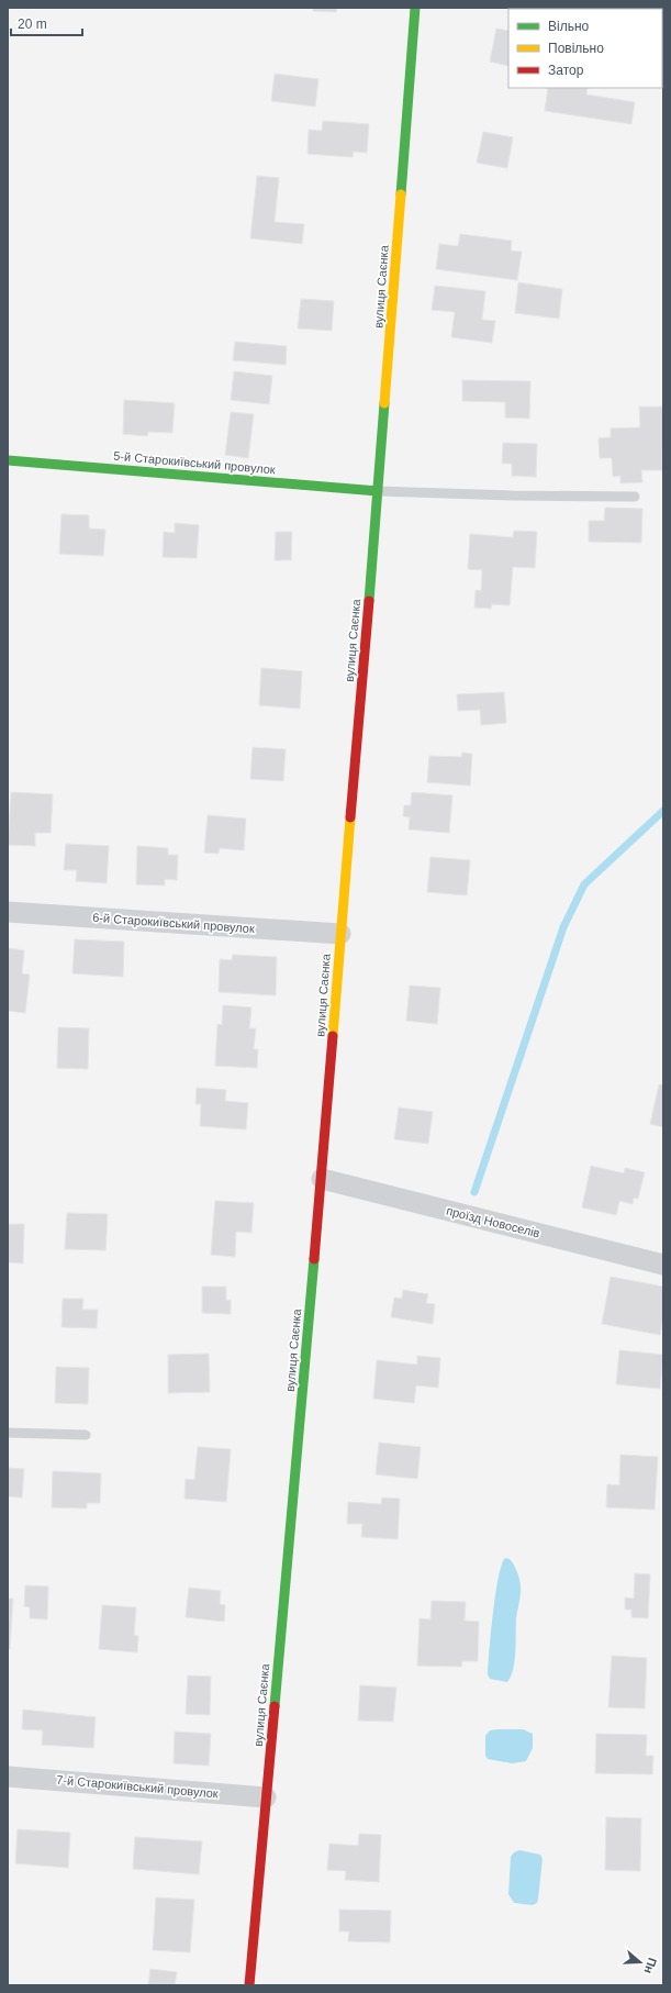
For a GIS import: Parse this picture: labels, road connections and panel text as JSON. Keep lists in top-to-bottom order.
{
  "streets": {
    "street": [
      "вулиця Саєнка",
      "5-й Старокиївський провулок",
      "6-й Старокиївський провулок",
      "проїзд Новоселів",
      "7-й Старокиївський провулок"
    ]
  },
  "crossings": [
    ["вулиця Саєнка", "5-й Старокиївський провулок"],
    ["вулиця Саєнка", "6-й Старокиївський провулок"],
    ["вулиця Саєнка", "проїзд Новоселів"],
    ["вулиця Саєнка", "7-й Старокиївський провулок"]
  ],
  "legend": ["Вільно", "Повільно", "Затор"],
  "scale_bar": "20 m",
  "north": "right"
}
